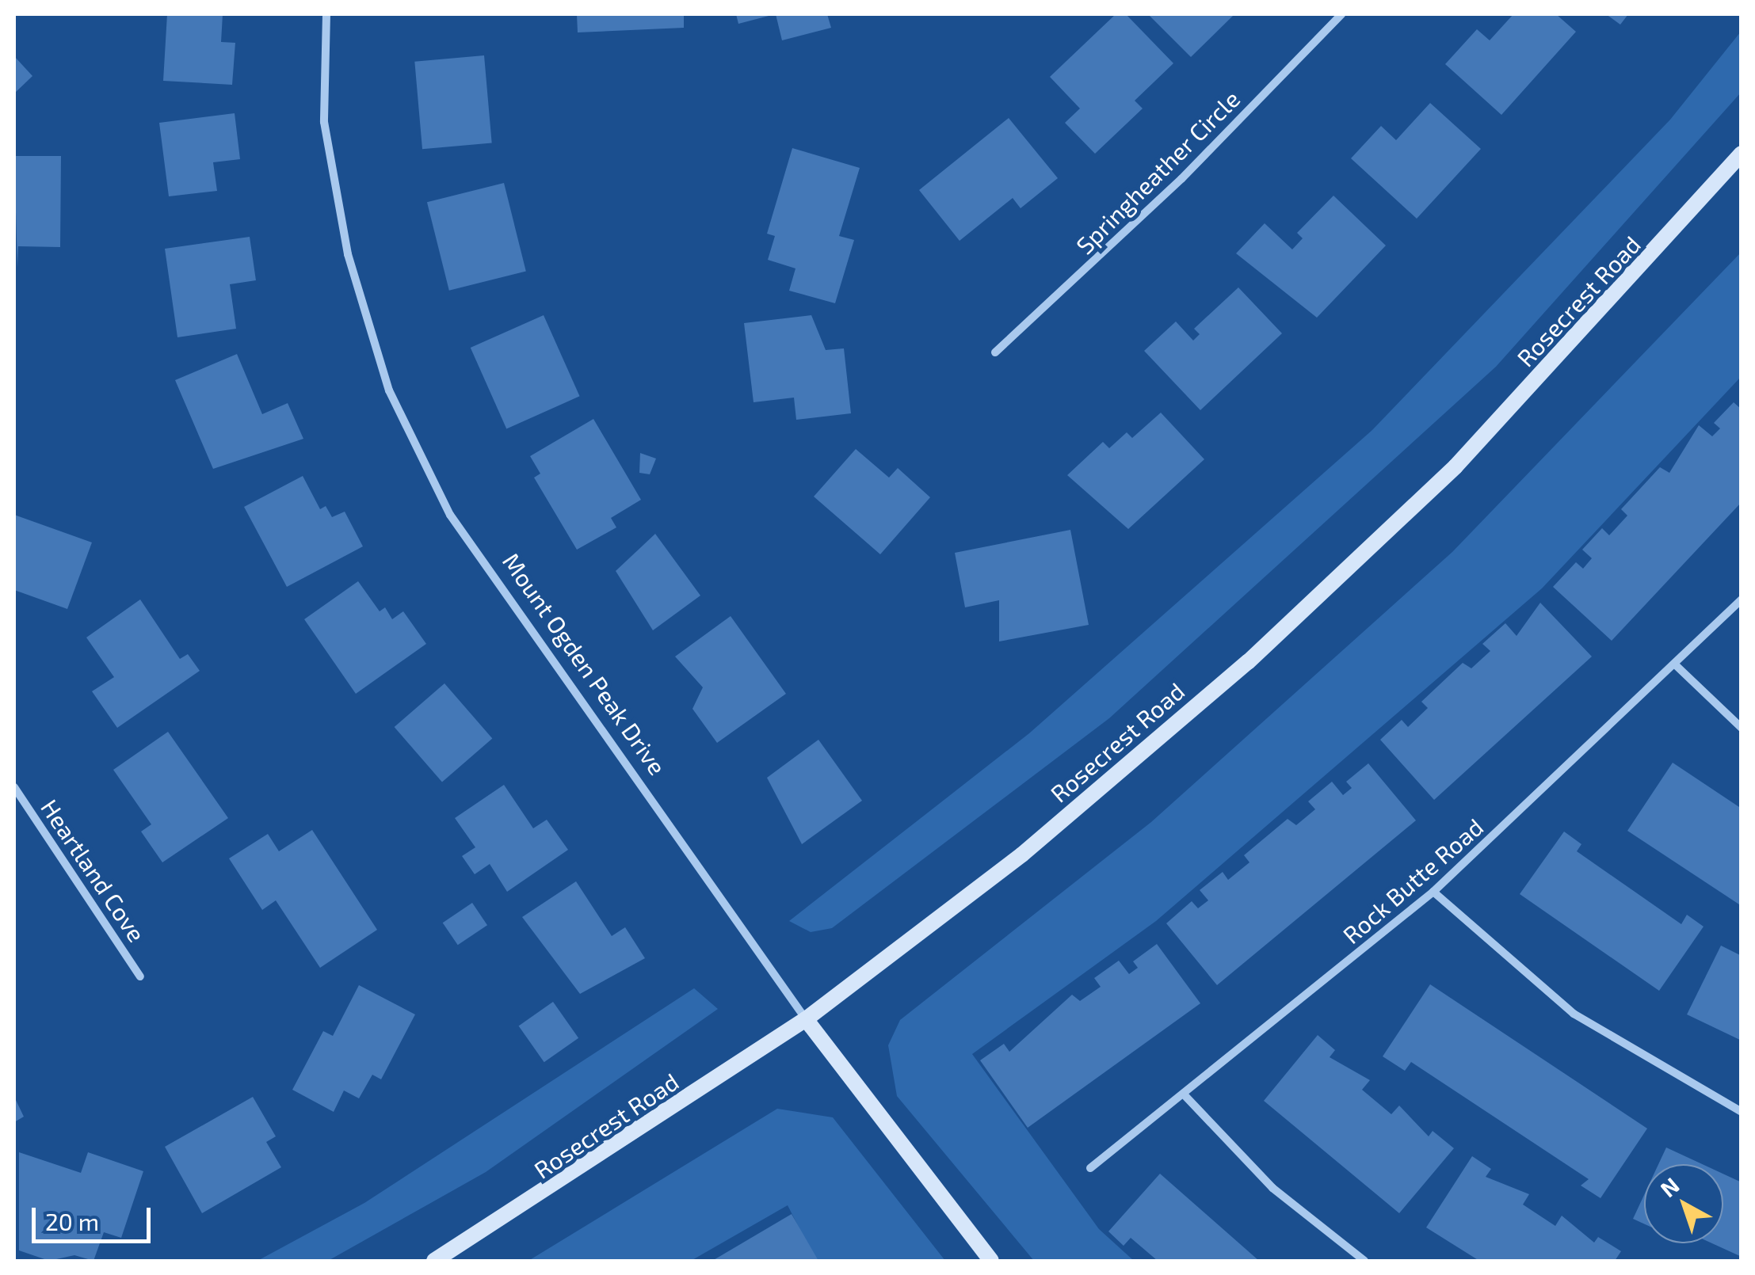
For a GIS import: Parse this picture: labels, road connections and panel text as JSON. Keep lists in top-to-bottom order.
{
  "streets": {
    "main road": ["Rosecrest Road", "Mount Ogden Peak Drive"],
    "street": ["Springheather Circle", "Heartland Cove", "Rock Butte Road"]
  },
  "crossings": [
    ["Rosecrest Road", "Mount Ogden Peak Drive"]
  ],
  "scale_bar": "20 m",
  "north": "top left"
}
